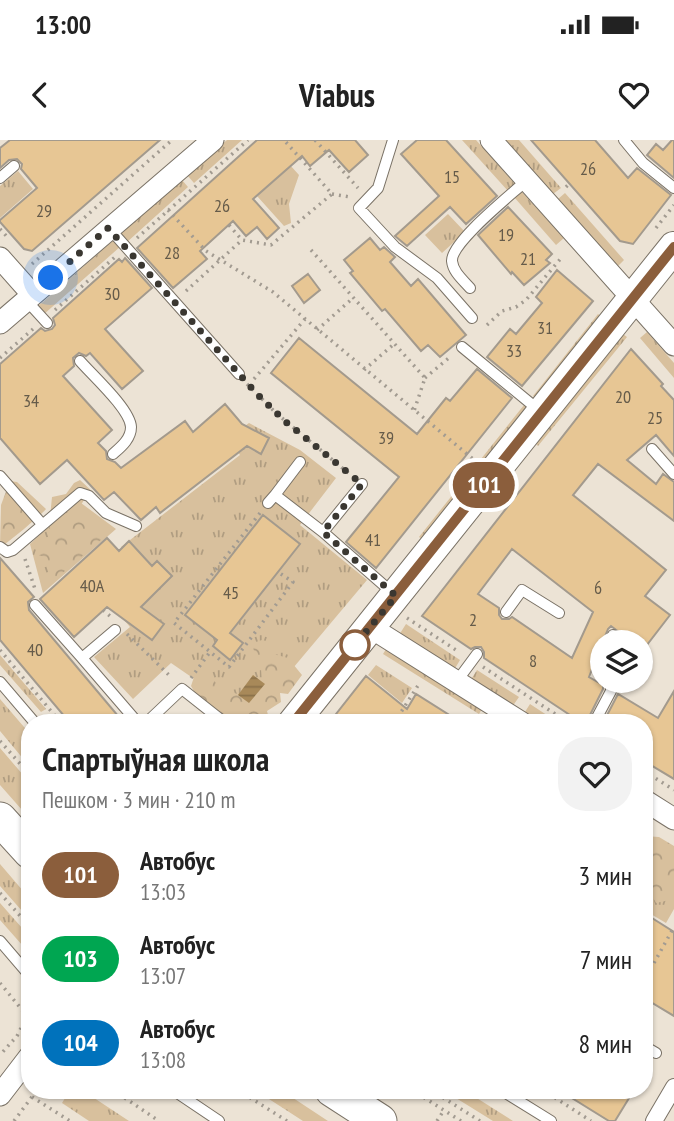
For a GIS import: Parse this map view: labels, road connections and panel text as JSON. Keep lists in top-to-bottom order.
{
  "lines": ["bus line 101"],
  "house_numbers": [
    "26",
    "15",
    "26",
    "29",
    "19",
    "28",
    "21",
    "30",
    "31",
    "33",
    "20",
    "34",
    "25",
    "39",
    "41",
    "40А",
    "6",
    "45",
    "2",
    "40",
    "8"
  ],
  "page": {
    "status": "13:00",
    "header": "Viabus",
    "on_map": "101",
    "heading": ["Спартыўная школа", "Пешком · 3 мин · 210 m"],
    "list": [
      {
        "mark": "101",
        "name": "Автобус",
        "note": "13:03",
        "value": "3 мин"
      },
      {
        "mark": "103",
        "name": "Автобус",
        "note": "13:07",
        "value": "7 мин"
      },
      {
        "mark": "104",
        "name": "Автобус",
        "note": "13:08",
        "value": "8 мин"
      }
    ]
  }
}
